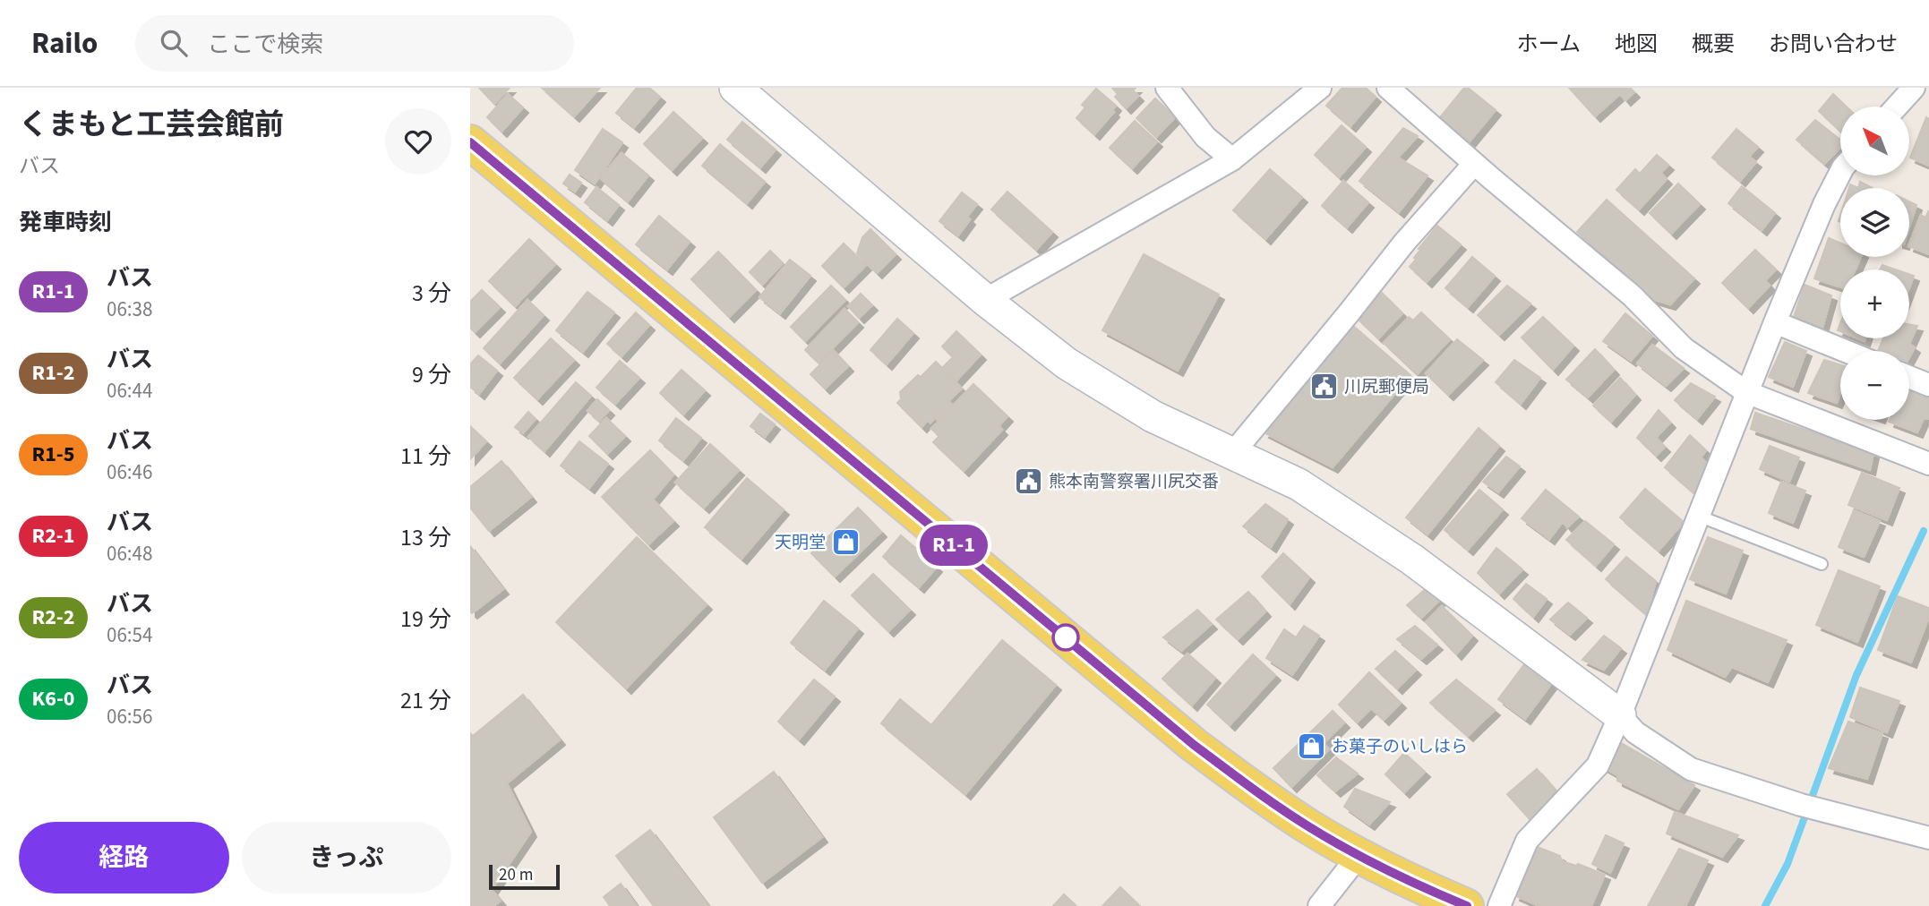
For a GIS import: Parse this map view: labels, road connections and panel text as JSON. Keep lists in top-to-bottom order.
{
  "places": {
    "public building": ["川尻郵便局", "熊本南警察署川尻交番"],
    "shop": ["天明堂", "お菓子のいしはら"]
  },
  "lines": ["bus line R1-1"],
  "scale_bar": "20 m",
  "north": "top left",
  "page": {
    "header": "Railo",
    "search": "ここで検索",
    "nav": [
      "ホーム",
      "地図",
      "概要",
      "お問い合わせ"
    ],
    "heading": [
      ["くまもと工芸会館前", "バス"],
      "発車時刻"
    ],
    "on_map": "R1-1",
    "map_buttons": ["+", "−"],
    "list": [
      {
        "mark": "R1-1",
        "name": "バス",
        "note": "06:38",
        "value": "3 分"
      },
      {
        "mark": "R1-2",
        "name": "バス",
        "note": "06:44",
        "value": "9 分"
      },
      {
        "mark": "R1-5",
        "name": "バス",
        "note": "06:46",
        "value": "11 分"
      },
      {
        "mark": "R2-1",
        "name": "バス",
        "note": "06:48",
        "value": "13 分"
      },
      {
        "mark": "R2-2",
        "name": "バス",
        "note": "06:54",
        "value": "19 分"
      },
      {
        "mark": "K6-0",
        "name": "バス",
        "note": "06:56",
        "value": "21 分"
      }
    ],
    "buttons": ["経路", "きっぷ"],
    "scale": "20 m"
  }
}
